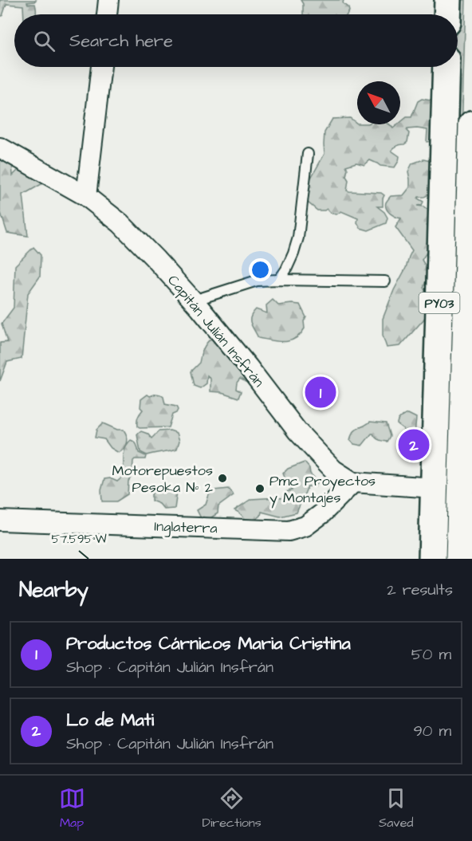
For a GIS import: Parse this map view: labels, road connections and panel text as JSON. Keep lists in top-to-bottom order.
{
  "streets": {
    "highway": ["PY03"],
    "street": ["Capitán Julián Insfrán", "Inglaterra"]
  },
  "crossings": [
    ["PY03", "Capitán Julián Insfrán"],
    ["Capitán Julián Insfrán", "Inglaterra"]
  ],
  "places": ["Motorepuestos Pesoka Nº 2", "Pmc Proyectos y Montajes"],
  "north": "top left",
  "page": {
    "search": "Search here",
    "pins": ["1", "2"],
    "heading": ["Nearby", "2 results"],
    "list": [
      {
        "mark": "1",
        "name": "Productos Cárnicos Maria Cristina",
        "note": "Shop · Capitán Julián Insfrán",
        "value": "50 m"
      },
      {
        "mark": "2",
        "name": "Lo de Mati",
        "note": "Shop · Capitán Julián Insfrán",
        "value": "90 m"
      }
    ],
    "nav": ["Map", "Directions", "Saved"]
  },
  "coordinates": ["57.595°W"]
}
